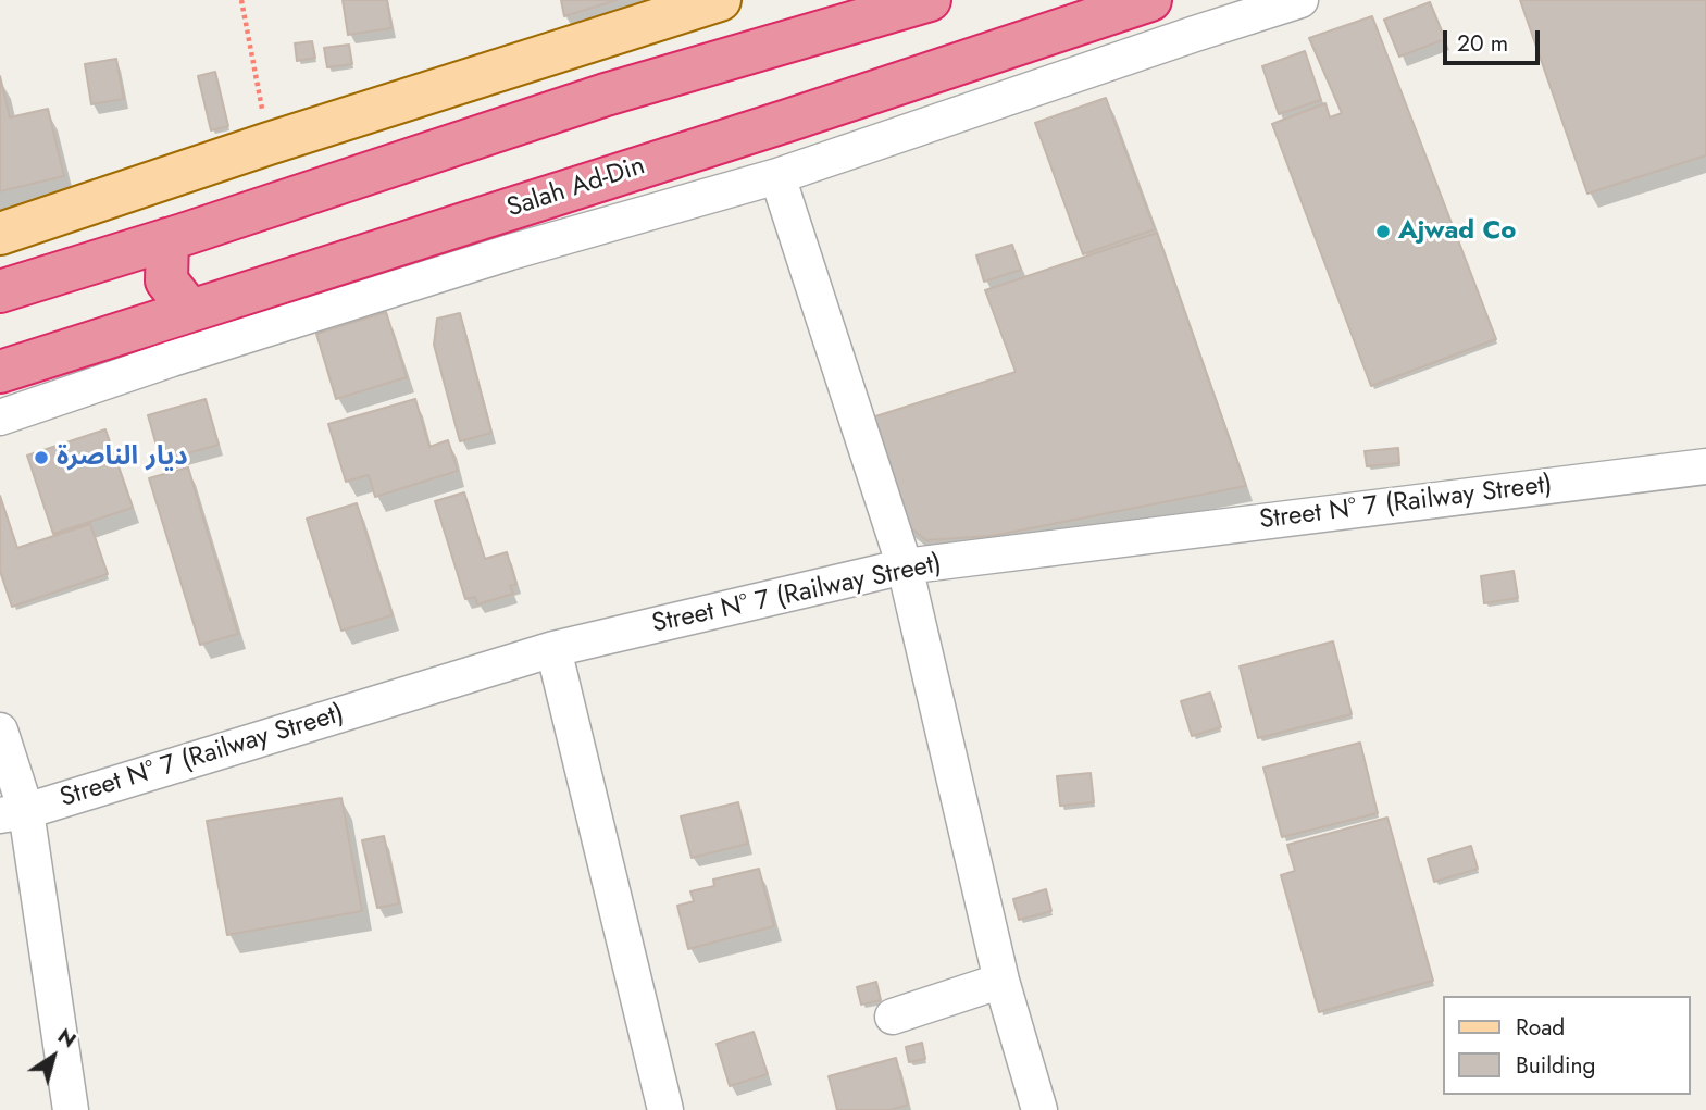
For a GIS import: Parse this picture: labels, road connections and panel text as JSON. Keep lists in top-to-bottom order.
{
  "streets": {
    "highway": ["Salah Ad-Din"],
    "street": ["Street N° 7 (Railway Street)"]
  },
  "places": ["Ajwad Co", "ديار الناصرة"],
  "legend": ["Road", "Building"],
  "scale_bar": "20 m",
  "north": "top right"
}
